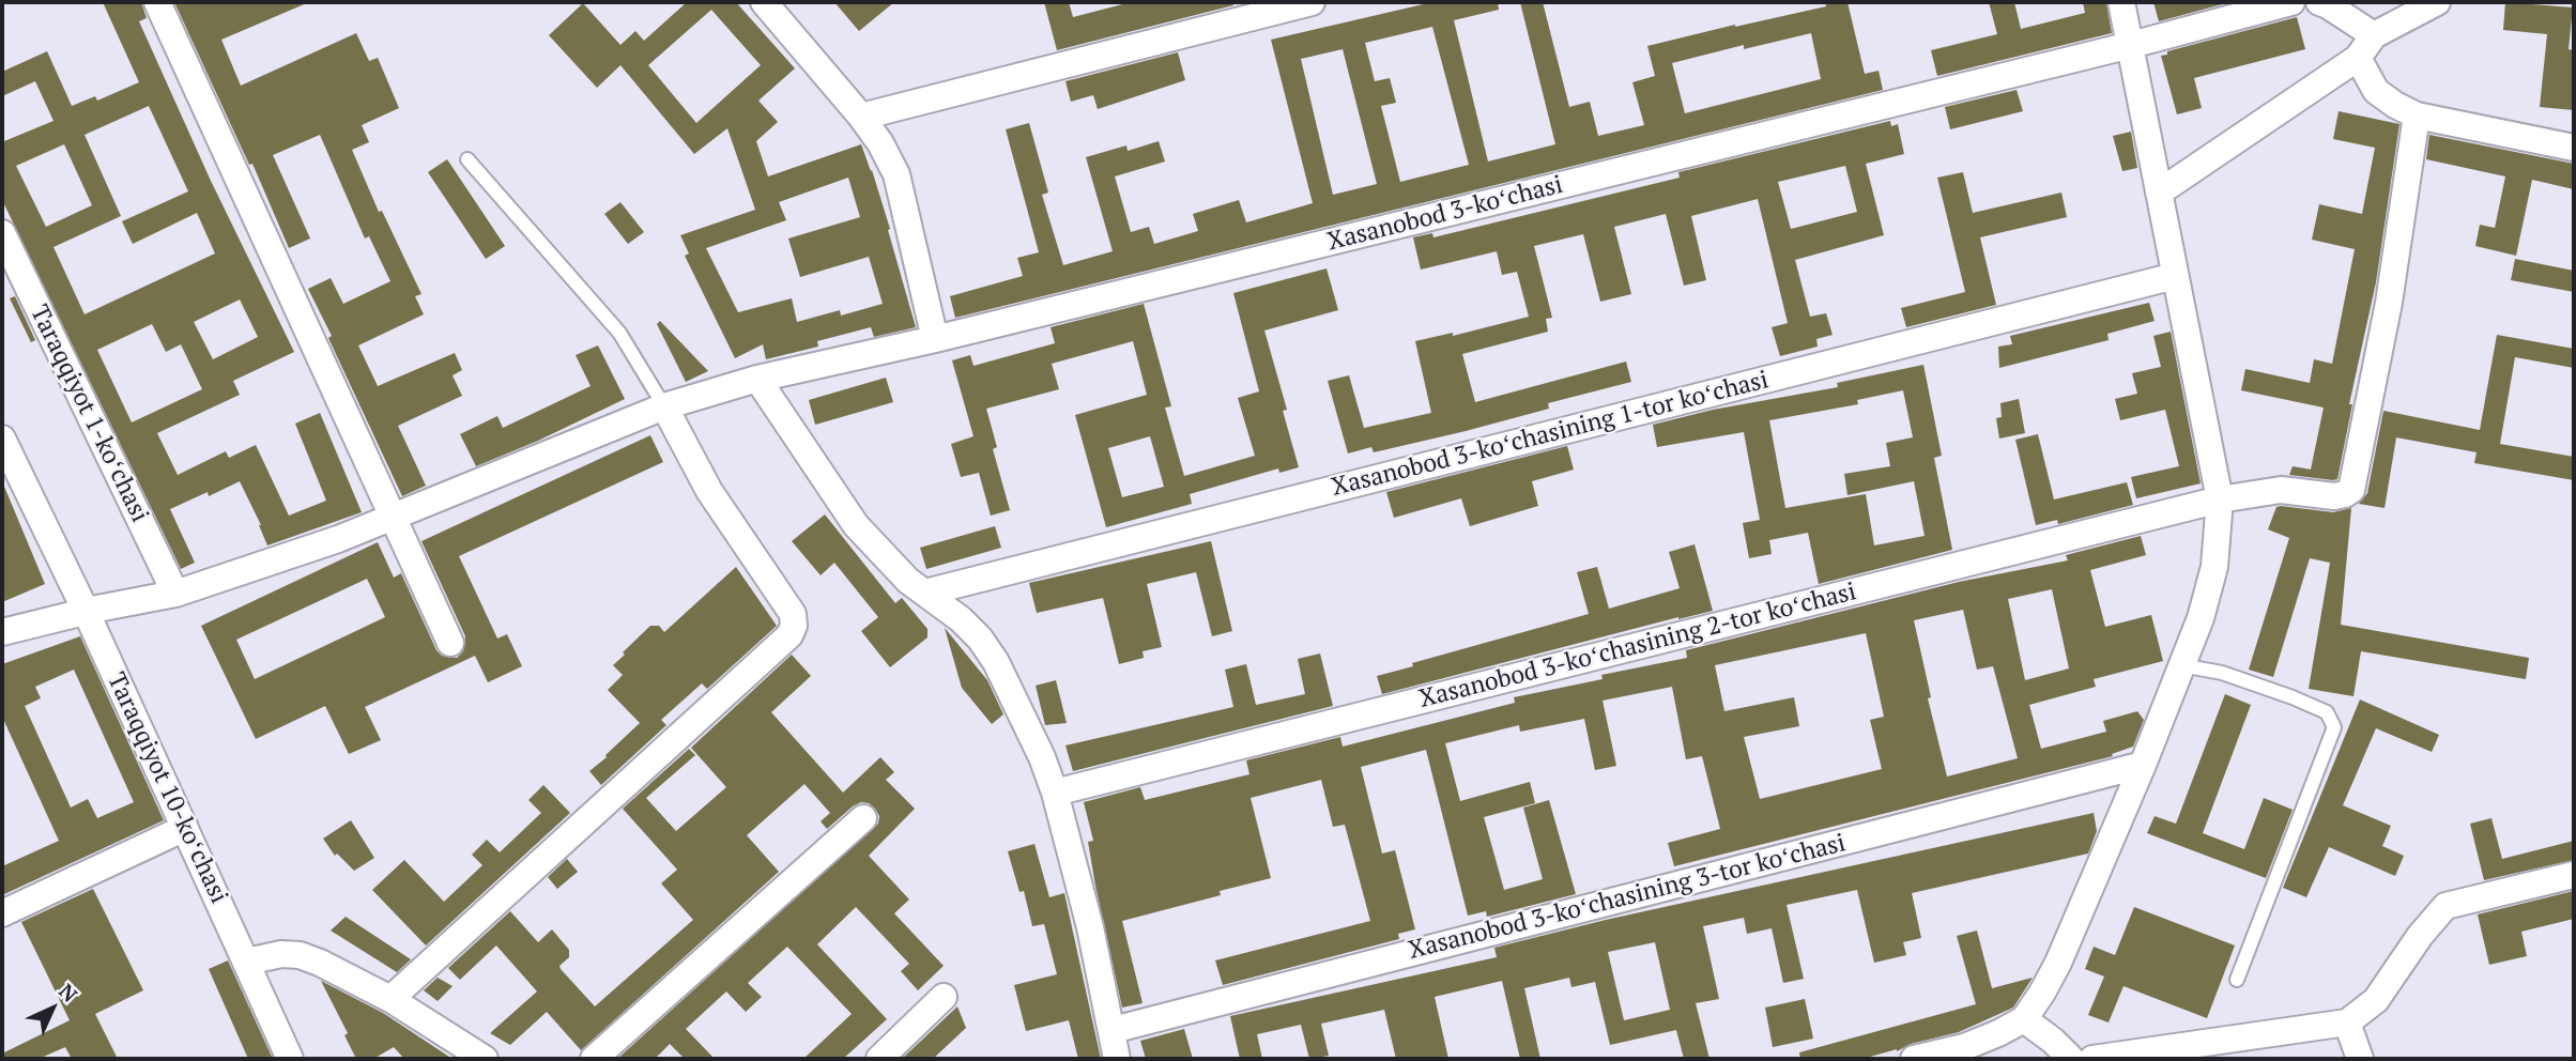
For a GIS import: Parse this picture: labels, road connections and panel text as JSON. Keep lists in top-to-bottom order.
{
  "streets": {
    "street": [
      "Xasanobod 3-koʻchasi",
      "Taraqqiyot 1-koʻchasi",
      "Xasanobod 3-koʻchasining 1-tor koʻchasi",
      "Xasanobod 3-koʻchasining 2-tor koʻchasi",
      "Taraqqiyot 10-koʻchasi",
      "Xasanobod 3-koʻchasining 3-tor koʻchasi"
    ]
  },
  "crossings": [
    ["Xasanobod 3-koʻchasi", "Taraqqiyot 1-koʻchasi"],
    ["Xasanobod 3-koʻchasi", "Taraqqiyot 10-koʻchasi"]
  ],
  "north": "top right"
}
